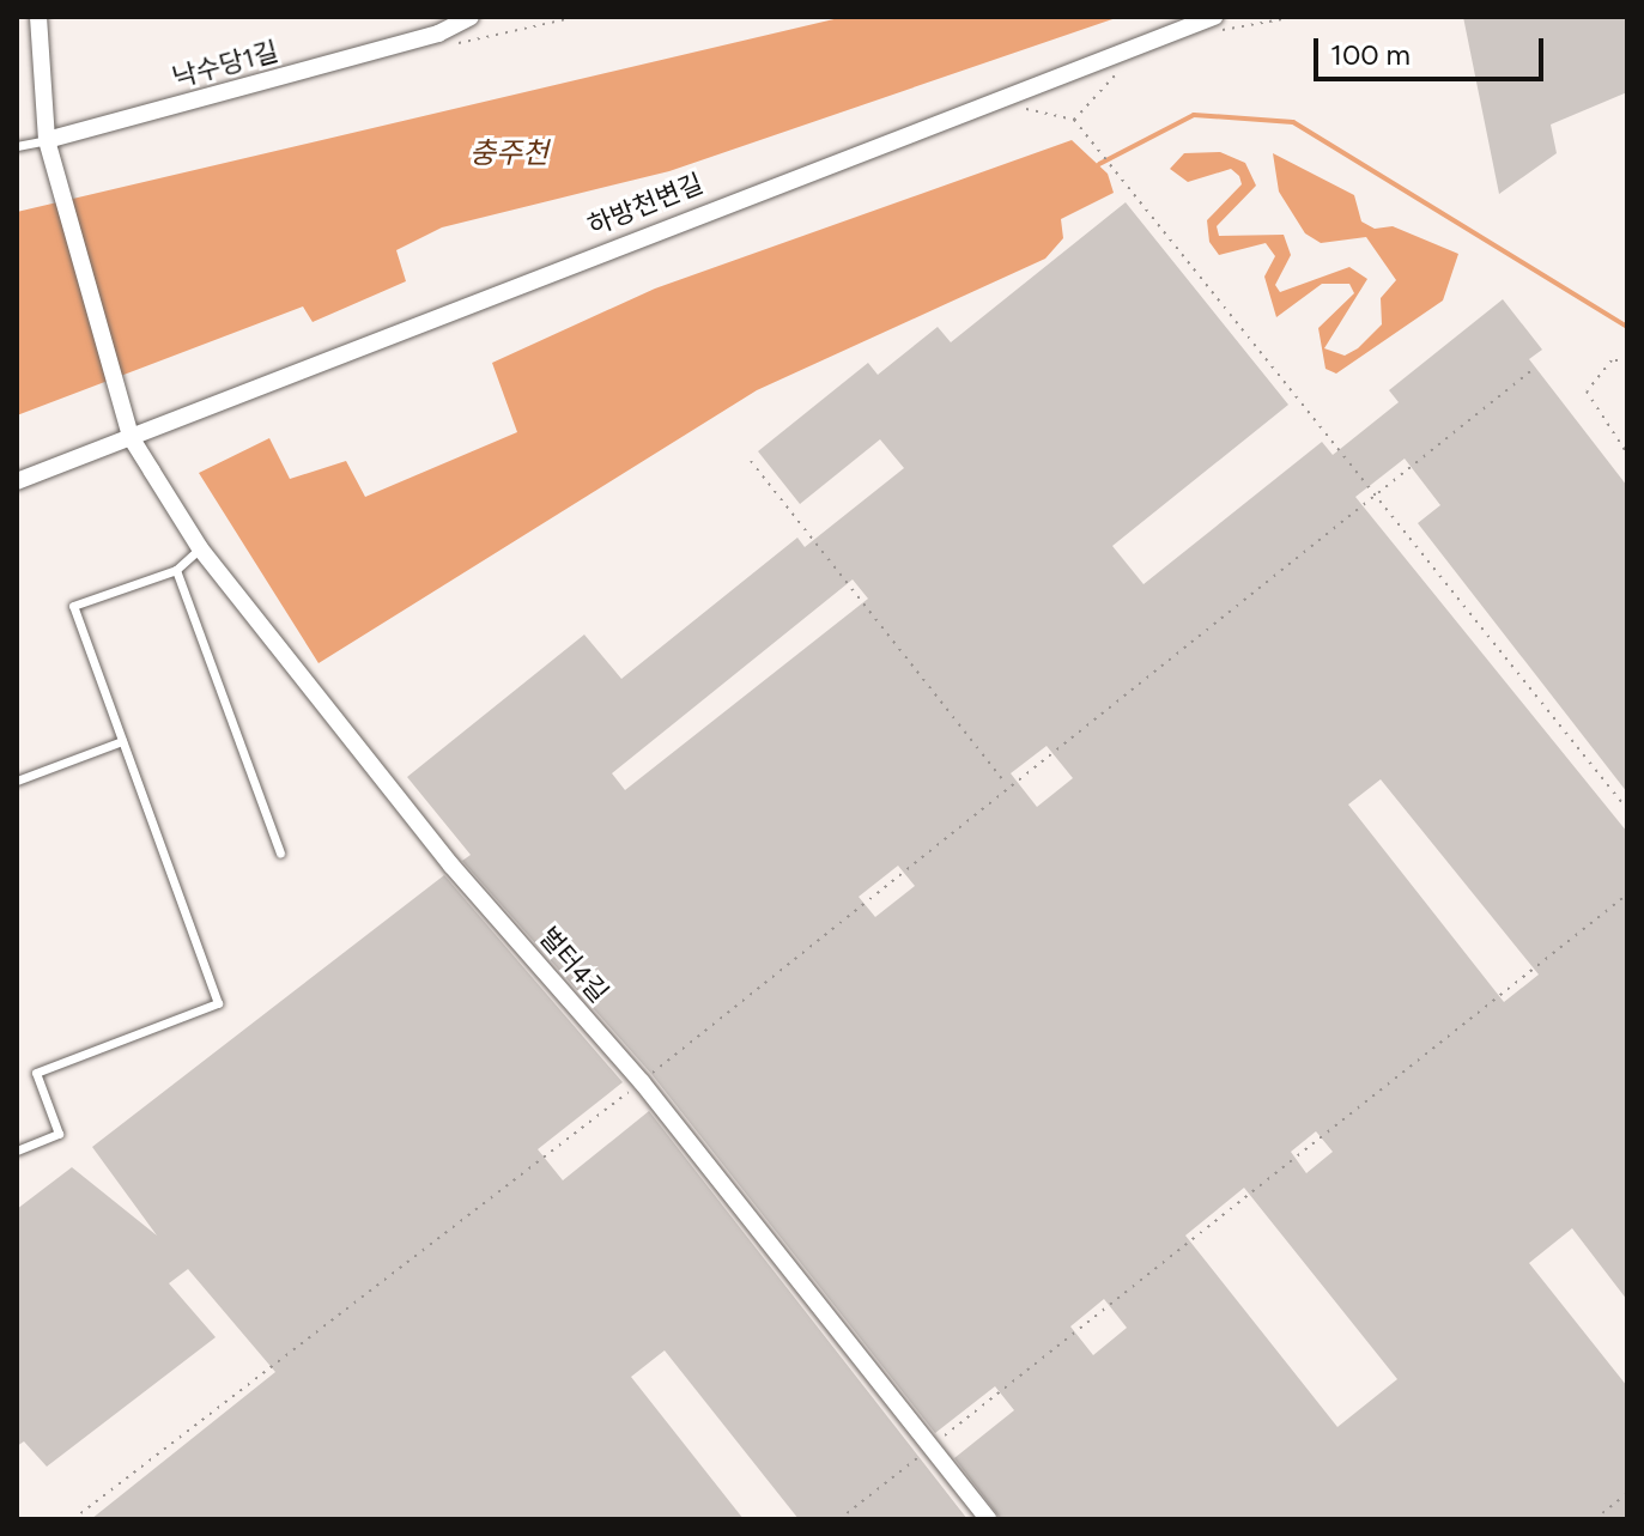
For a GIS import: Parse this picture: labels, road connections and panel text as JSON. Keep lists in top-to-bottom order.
{
  "streets": {
    "street": ["낙수당1길", "하방천변길", "벌터4길"]
  },
  "crossings": [
    ["낙수당1길", "벌터4길"],
    ["하방천변길", "벌터4길"]
  ],
  "water": ["충주천"],
  "scale_bar": "100 m"
}
